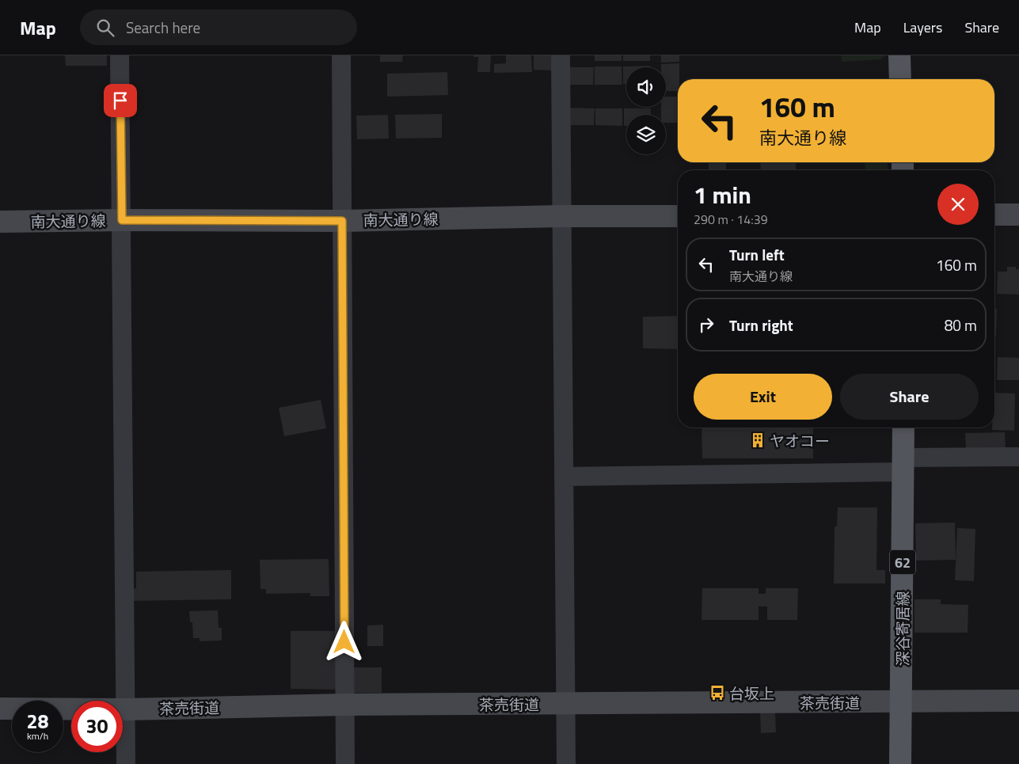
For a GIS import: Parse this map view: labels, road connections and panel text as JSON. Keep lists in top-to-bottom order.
{
  "streets": {
    "main road": ["62", "深谷寄居線"],
    "street": ["南大通り線", "茶売街道"]
  },
  "crossings": [
    ["深谷寄居線", "茶売街道"]
  ],
  "places": {
    "building": ["ヤオコー"],
    "bus stop": ["台坂上"]
  },
  "page": {
    "header": "Map",
    "search": "Search here",
    "nav": ["Map", "Layers", "Share"],
    "turn": ["160 m", "南大通り線"],
    "heading": ["1 min", "290 m · 14:39"],
    "list": [
      {
        "name": "Turn left",
        "note": "南大通り線",
        "value": "160 m"
      },
      {
        "name": "Turn right",
        "value": "80 m"
      }
    ],
    "buttons": ["Exit", "Share"],
    "speed": "28 km/h",
    "limit": "30"
  }
}
